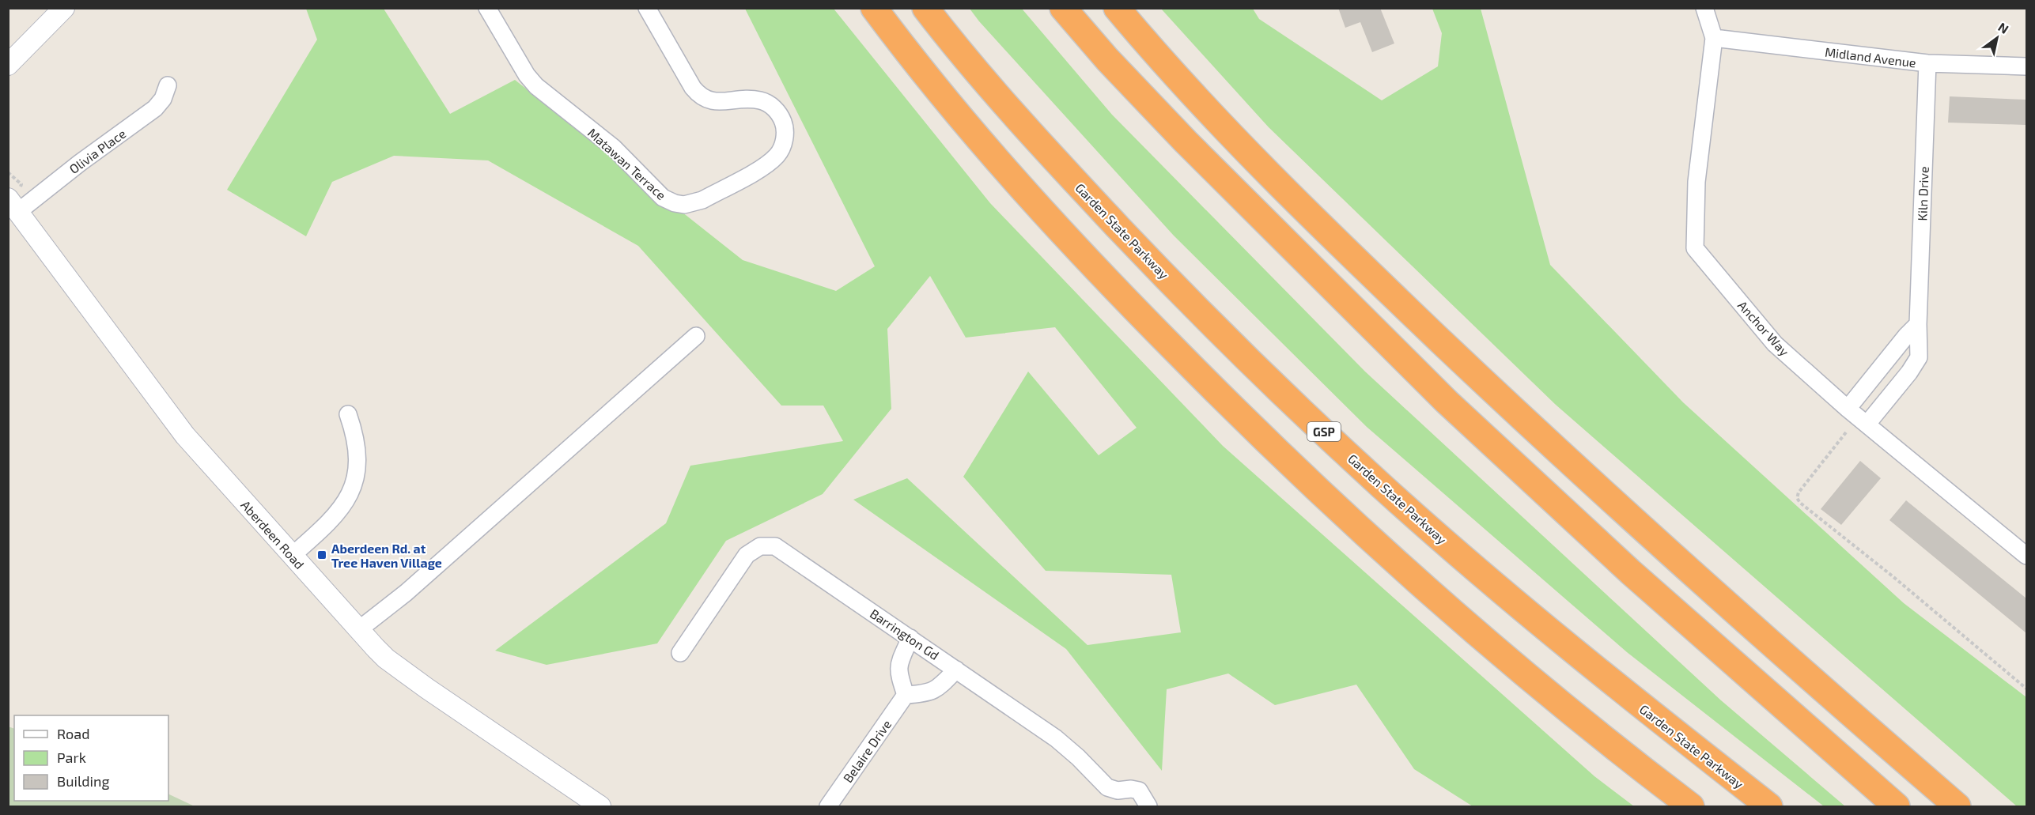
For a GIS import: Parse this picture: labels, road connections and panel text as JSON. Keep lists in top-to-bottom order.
{
  "streets": {
    "highway": ["Garden State Parkway", "GSP"],
    "street": [
      "Midland Avenue",
      "Olivia Place",
      "Matawan Terrace",
      "Kiln Drive",
      "Anchor Way",
      "Aberdeen Road",
      "Barrington Gd",
      "Belaire Drive"
    ]
  },
  "crossings": [
    ["Midland Avenue", "Kiln Drive"],
    ["Midland Avenue", "Anchor Way"],
    ["Olivia Place", "Aberdeen Road"],
    ["Kiln Drive", "Anchor Way"]
  ],
  "places": {
    "transit": ["Aberdeen Rd. at Tree Haven Village"]
  },
  "legend": ["Road", "Park", "Building"],
  "north": "top right"
}
